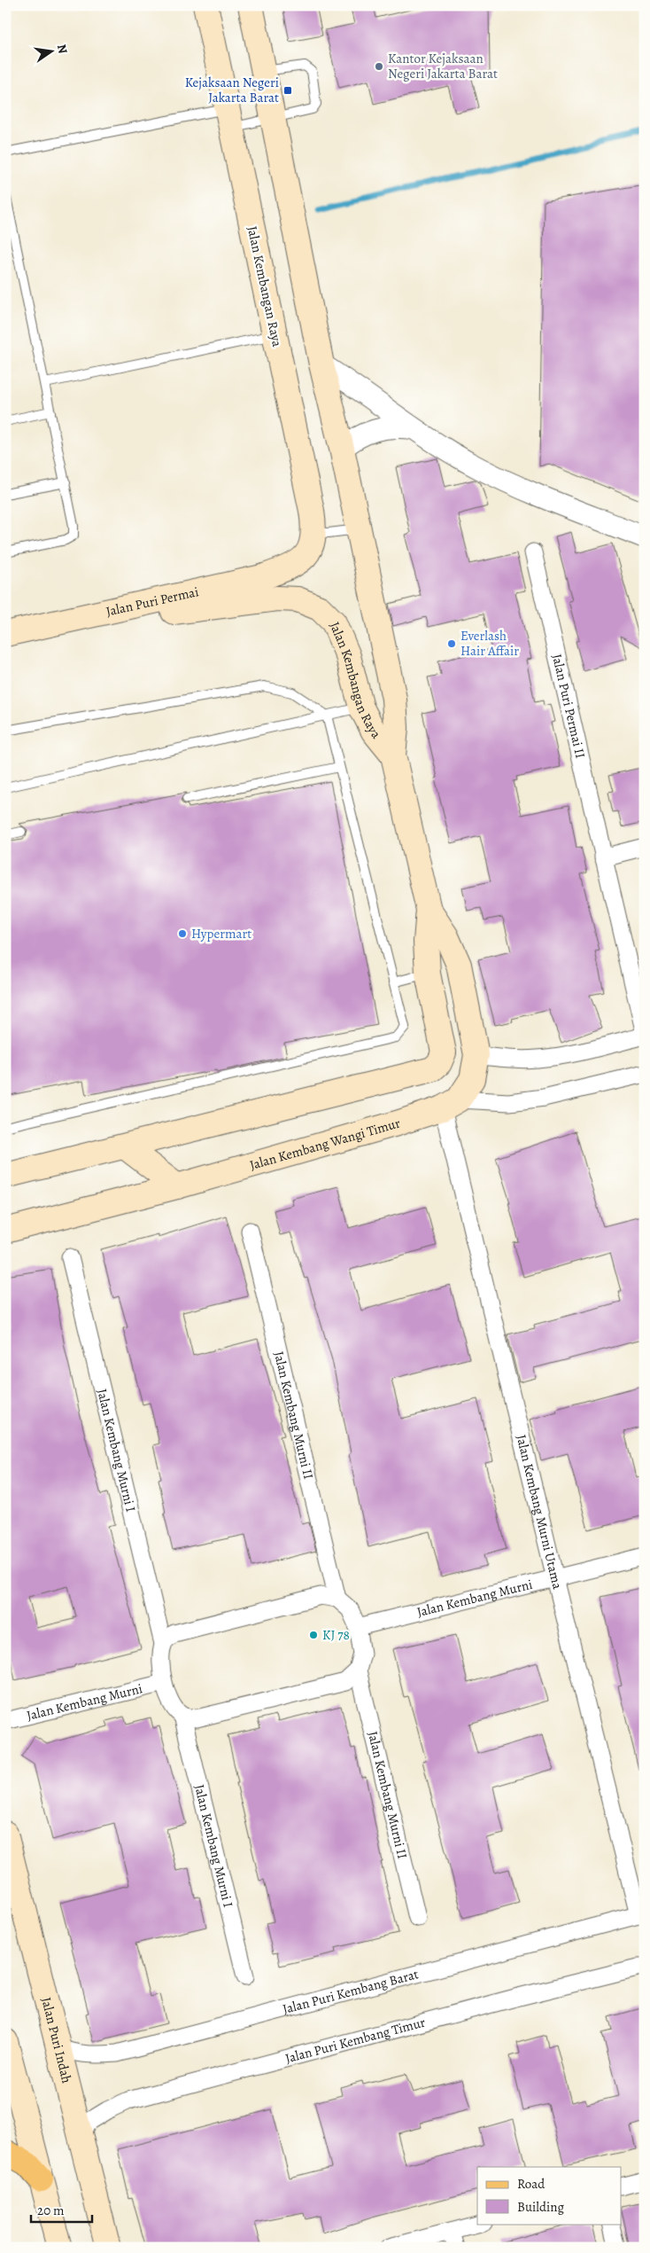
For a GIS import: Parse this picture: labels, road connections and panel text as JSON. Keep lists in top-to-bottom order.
{
  "streets": {
    "main road": [
      "Jalan Kembangan Raya",
      "Jalan Puri Permai",
      "Jalan Kembang Wangi Timur",
      "Jalan Puri Indah"
    ],
    "street": [
      "Jalan Puri Permai II",
      "Jalan Kembang Murni II",
      "Jalan Kembang Murni I",
      "Jalan Kembang Murni Utama",
      "Jalan Kembang Murni",
      "Jalan Puri Kembang Barat",
      "Jalan Puri Kembang Timur"
    ]
  },
  "crossings": [
    ["Jalan Kembangan Raya", "Jalan Puri Permai"],
    ["Jalan Kembangan Raya", "Jalan Kembang Wangi Timur"],
    ["Jalan Kembangan Raya", "Jalan Kembang Murni Utama"],
    ["Jalan Kembang Wangi Timur", "Jalan Kembang Murni Utama"],
    ["Jalan Kembang Murni I", "Jalan Kembang Murni"],
    ["Jalan Kembang Murni Utama", "Jalan Kembang Murni"],
    ["Jalan Kembang Murni Utama", "Jalan Puri Kembang Barat"],
    ["Jalan Puri Kembang Barat", "Jalan Puri Indah"],
    ["Jalan Puri Kembang Timur", "Jalan Puri Indah"]
  ],
  "places": {
    "other": [
      "Kantor Kejaksaan Negeri Jakarta Barat",
      "Everlash Hair Affair",
      "Hypermart",
      "KJ 78"
    ],
    "transit": ["Kejaksaan Negeri Jakarta Barat"]
  },
  "legend": ["Road", "Building"],
  "scale_bar": "20 m",
  "north": "right"
}
